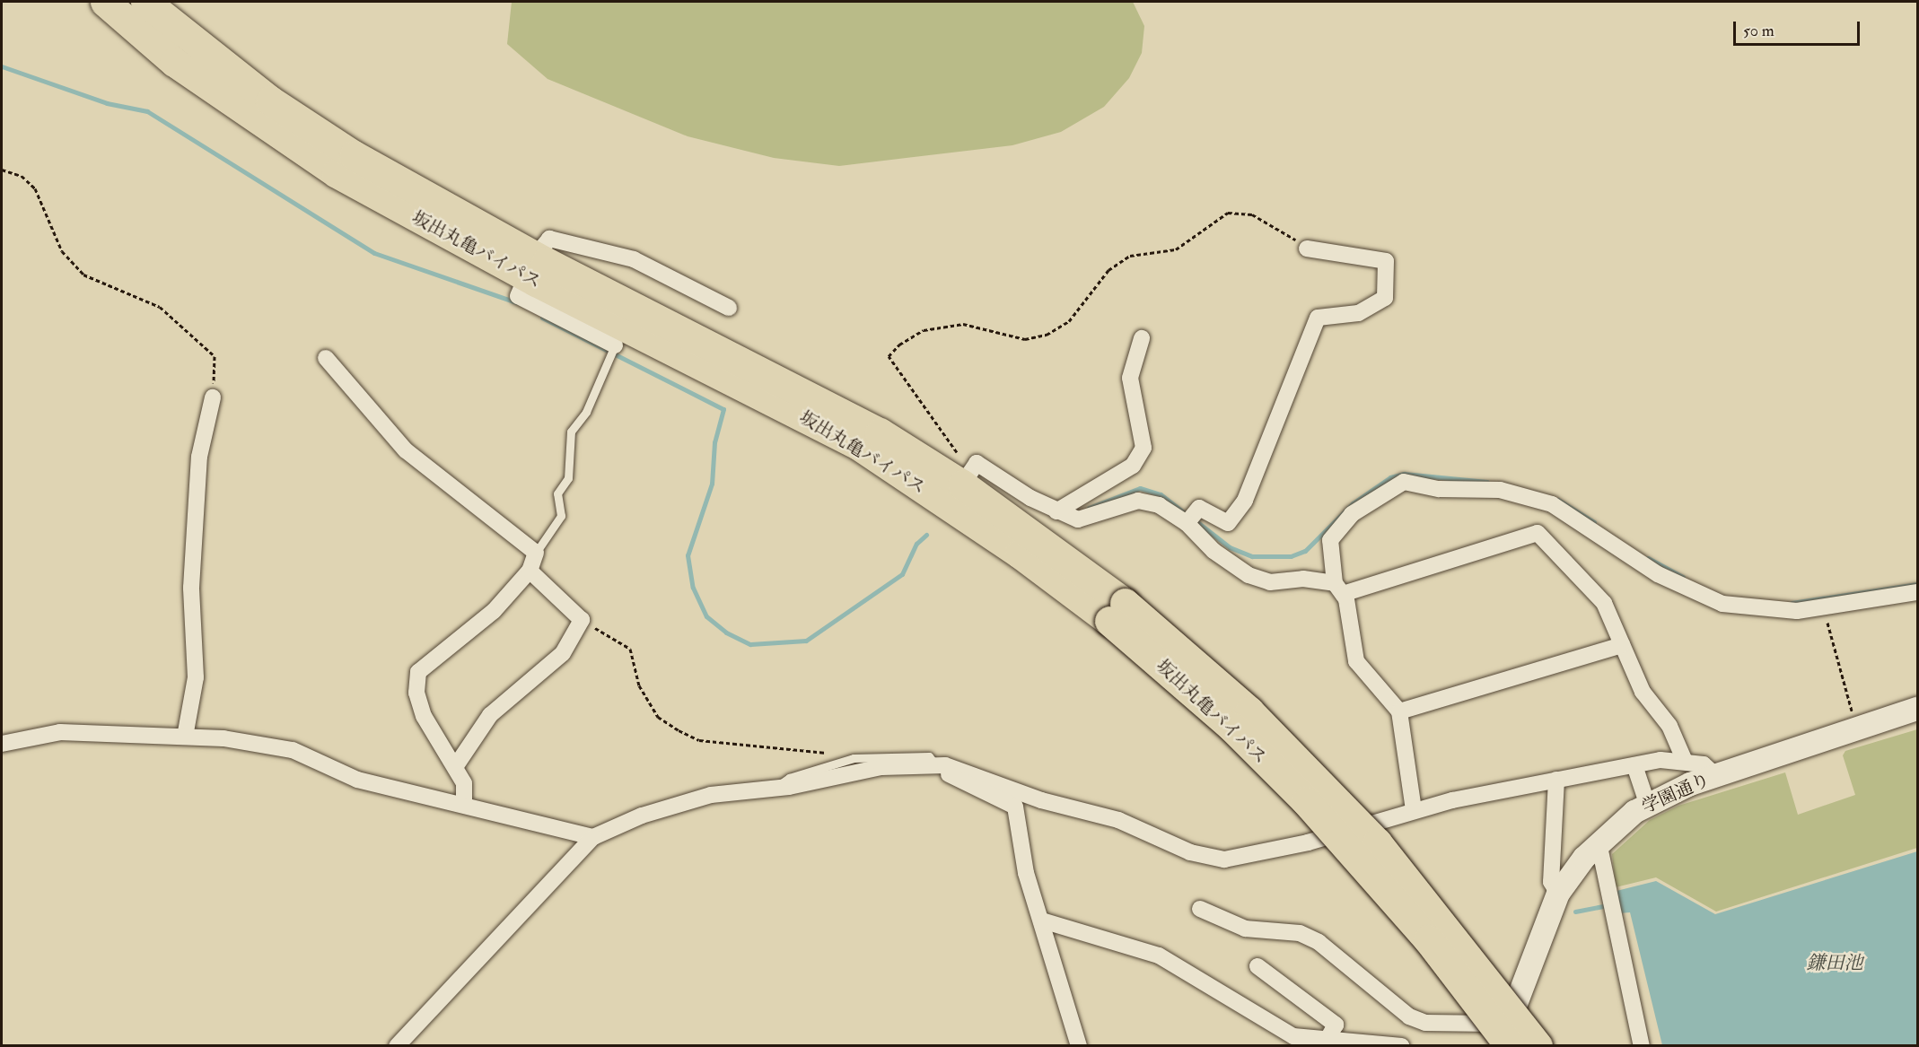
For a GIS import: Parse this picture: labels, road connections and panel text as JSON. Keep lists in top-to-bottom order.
{
  "streets": {
    "highway": ["坂出丸亀バイパス"],
    "street": ["学園通り"]
  },
  "crossings": [
    ["坂出丸亀バイパス", "学園通り"]
  ],
  "water": ["鎌田池"],
  "scale_bar": "50 m"
}
